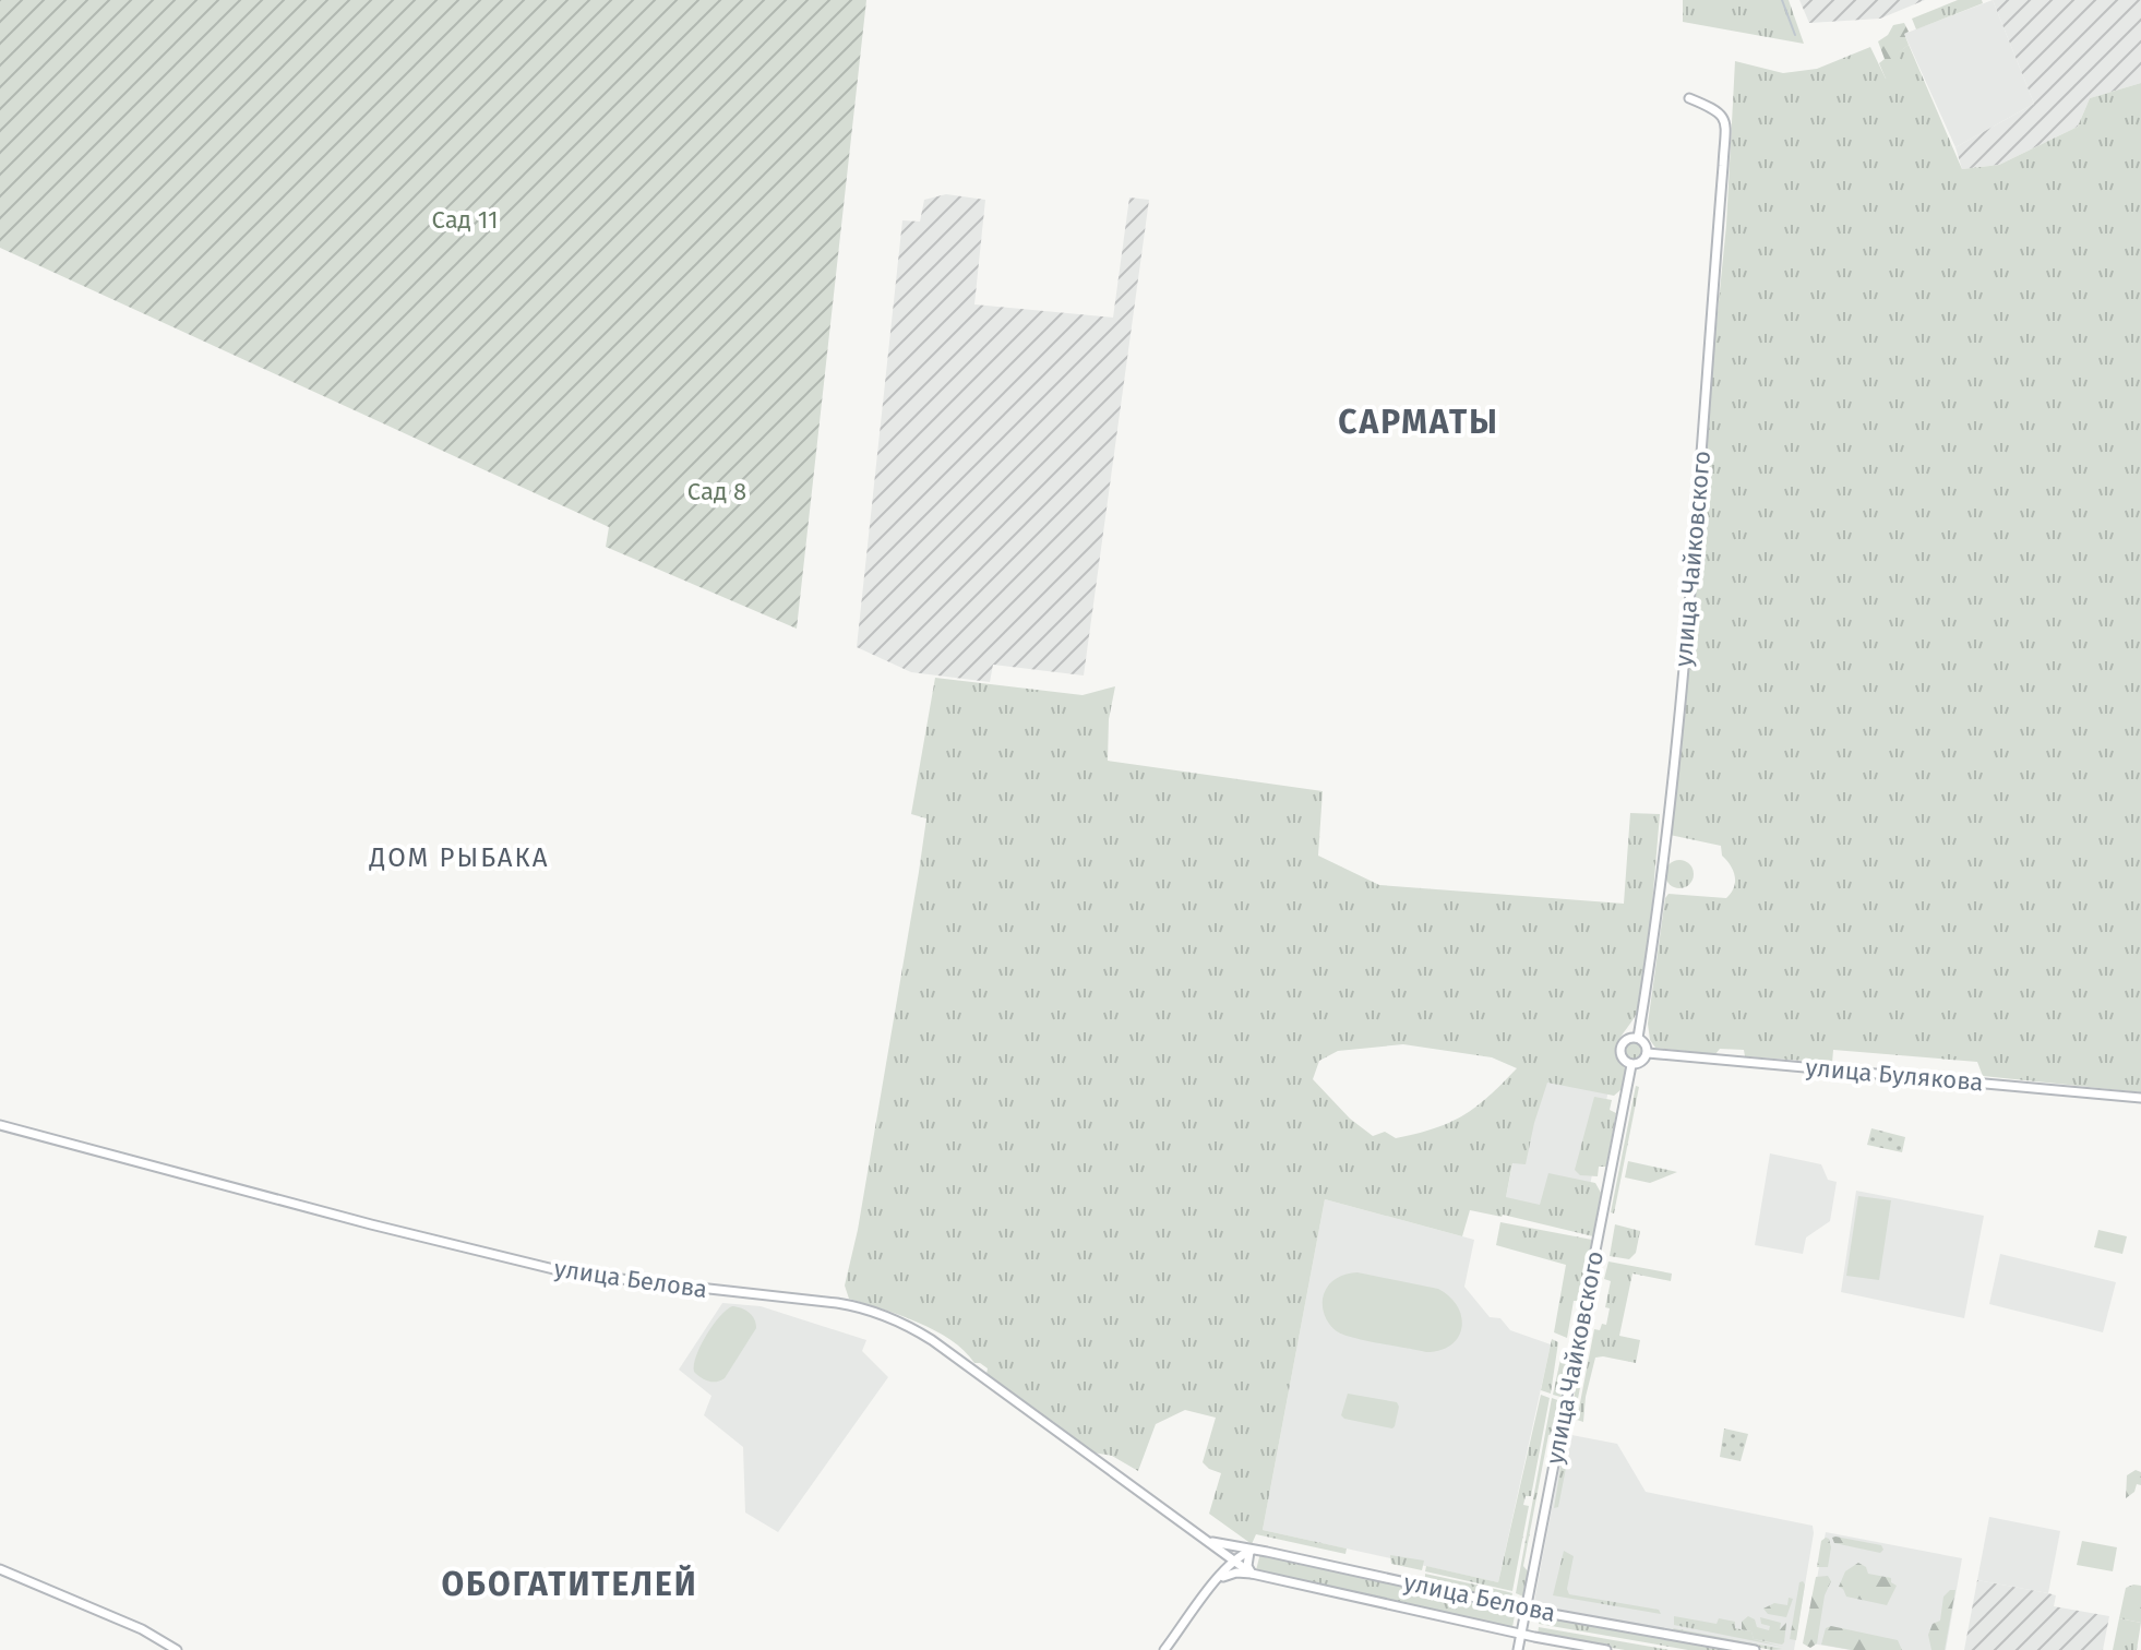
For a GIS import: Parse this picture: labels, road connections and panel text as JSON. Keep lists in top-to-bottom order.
{
  "streets": {
    "main road": ["улица Чайковского", "улица Булякова", "улица Белова"]
  },
  "crossings": [
    ["улица Чайковского", "улица Булякова"],
    ["улица Чайковского", "улица Белова"]
  ],
  "districts": ["САРМАТЫ", "ДОМ РЫБАКА", "ОБОГАТИТЕЛЕЙ"],
  "parks": ["Сад 11", "Сад 8"]
}
